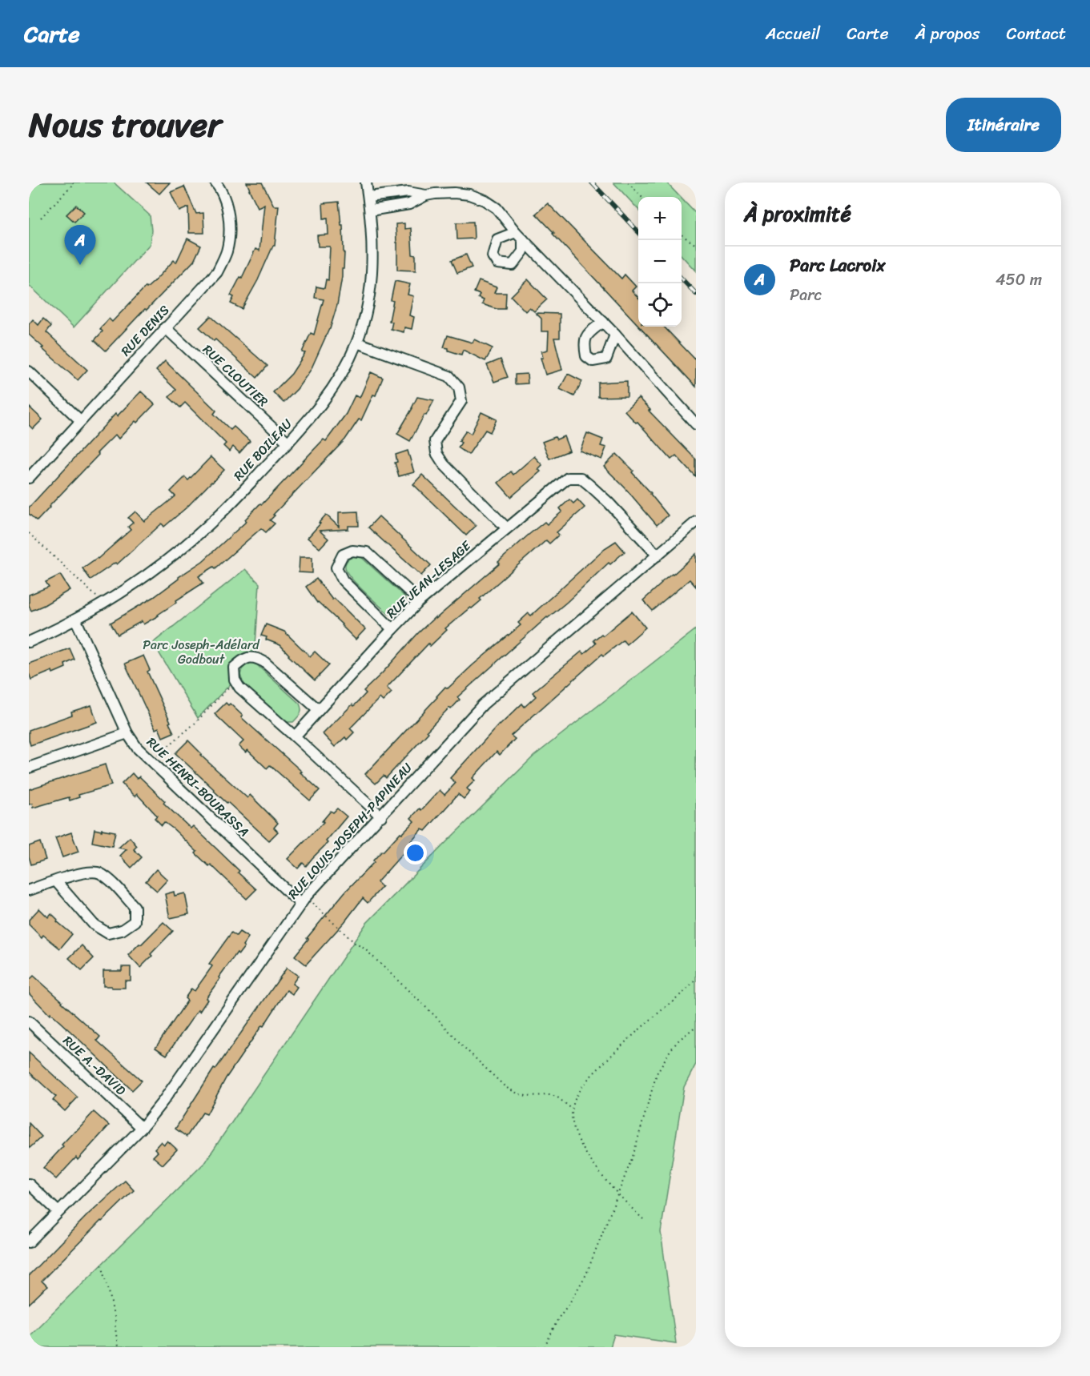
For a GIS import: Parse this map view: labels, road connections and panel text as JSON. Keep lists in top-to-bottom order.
{
  "streets": {
    "street": [
      "RUE DENIS",
      "RUE CLOUTIER",
      "RUE BOILEAU",
      "RUE JEAN-LESAGE",
      "RUE HENRI-BOURASSA",
      "RUE LOUIS-JOSEPH-PAPINEAU",
      "RUE A.-DAVID"
    ]
  },
  "crossings": [
    ["RUE DENIS", "RUE CLOUTIER"],
    ["RUE CLOUTIER", "RUE BOILEAU"],
    ["RUE BOILEAU", "RUE HENRI-BOURASSA"],
    ["RUE JEAN-LESAGE", "RUE LOUIS-JOSEPH-PAPINEAU"],
    ["RUE HENRI-BOURASSA", "RUE LOUIS-JOSEPH-PAPINEAU"],
    ["RUE LOUIS-JOSEPH-PAPINEAU", "RUE A.-DAVID"]
  ],
  "parks": ["Parc Joseph-Adélard Godbout"],
  "page": {
    "header": "Carte",
    "nav": [
      "Accueil",
      "Carte",
      "À propos",
      "Contact"
    ],
    "title": "Nous trouver",
    "buttons": "Itinéraire",
    "heading": "À proximité",
    "map_buttons": ["+", "−"],
    "pins": "A",
    "list": [
      {
        "mark": "A",
        "name": "Parc Lacroix",
        "note": "Parc",
        "value": "450 m"
      }
    ]
  }
}
